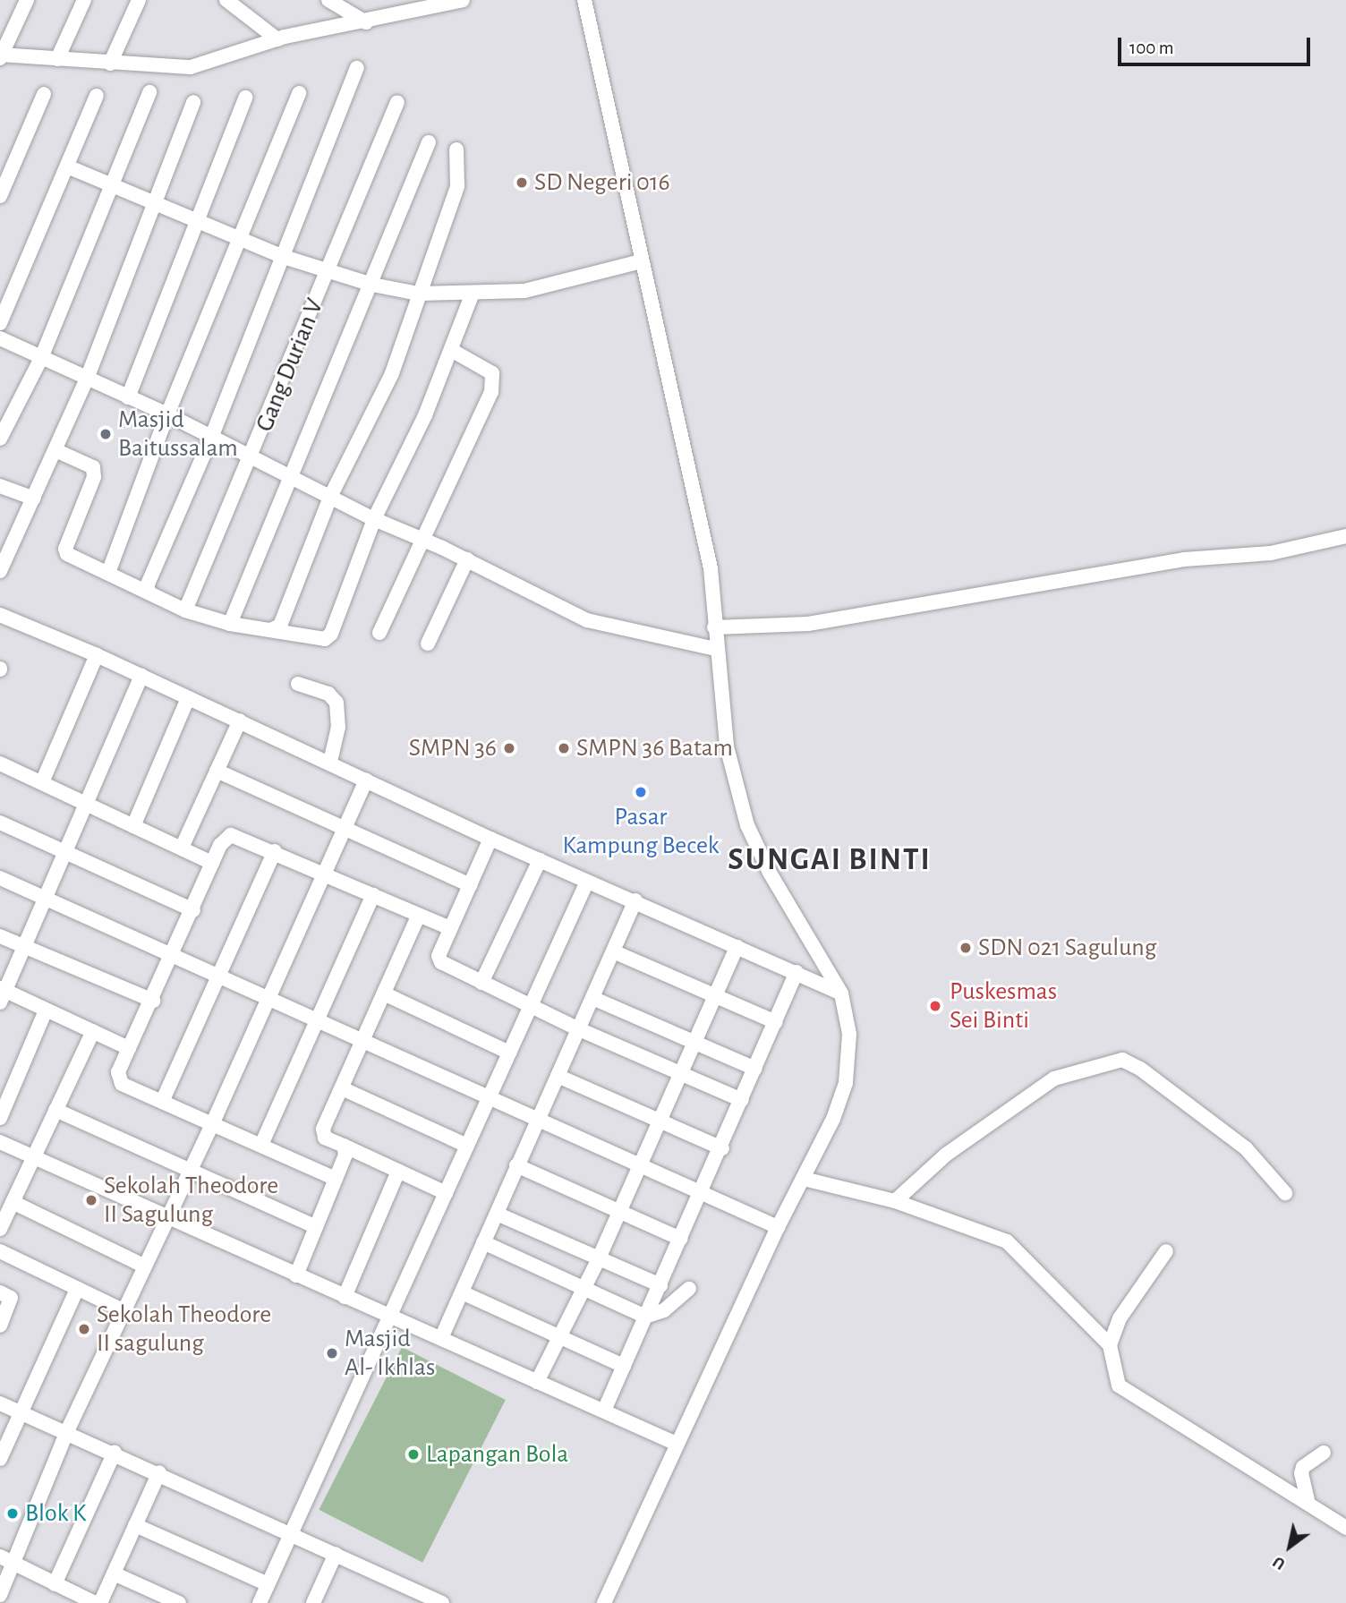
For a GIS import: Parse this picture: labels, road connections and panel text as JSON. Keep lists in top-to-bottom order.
{
  "streets": {
    "street": ["Gang Durian V"]
  },
  "districts": ["SUNGAI BINTI"],
  "places": [
    "SD Negeri 016",
    "Masjid Baitussalam",
    "SMPN 36",
    "SMPN 36 Batam",
    "Pasar Kampung Becek",
    "SDN 021 Sagulung",
    "Puskesmas Sei Binti",
    "Sekolah Theodore II Sagulung",
    "Sekolah Theodore II sagulung",
    "Masjid Al- Ikhlas",
    "Lapangan Bola",
    "Blok K"
  ],
  "scale_bar": "100 m",
  "north": "bottom left"
}
